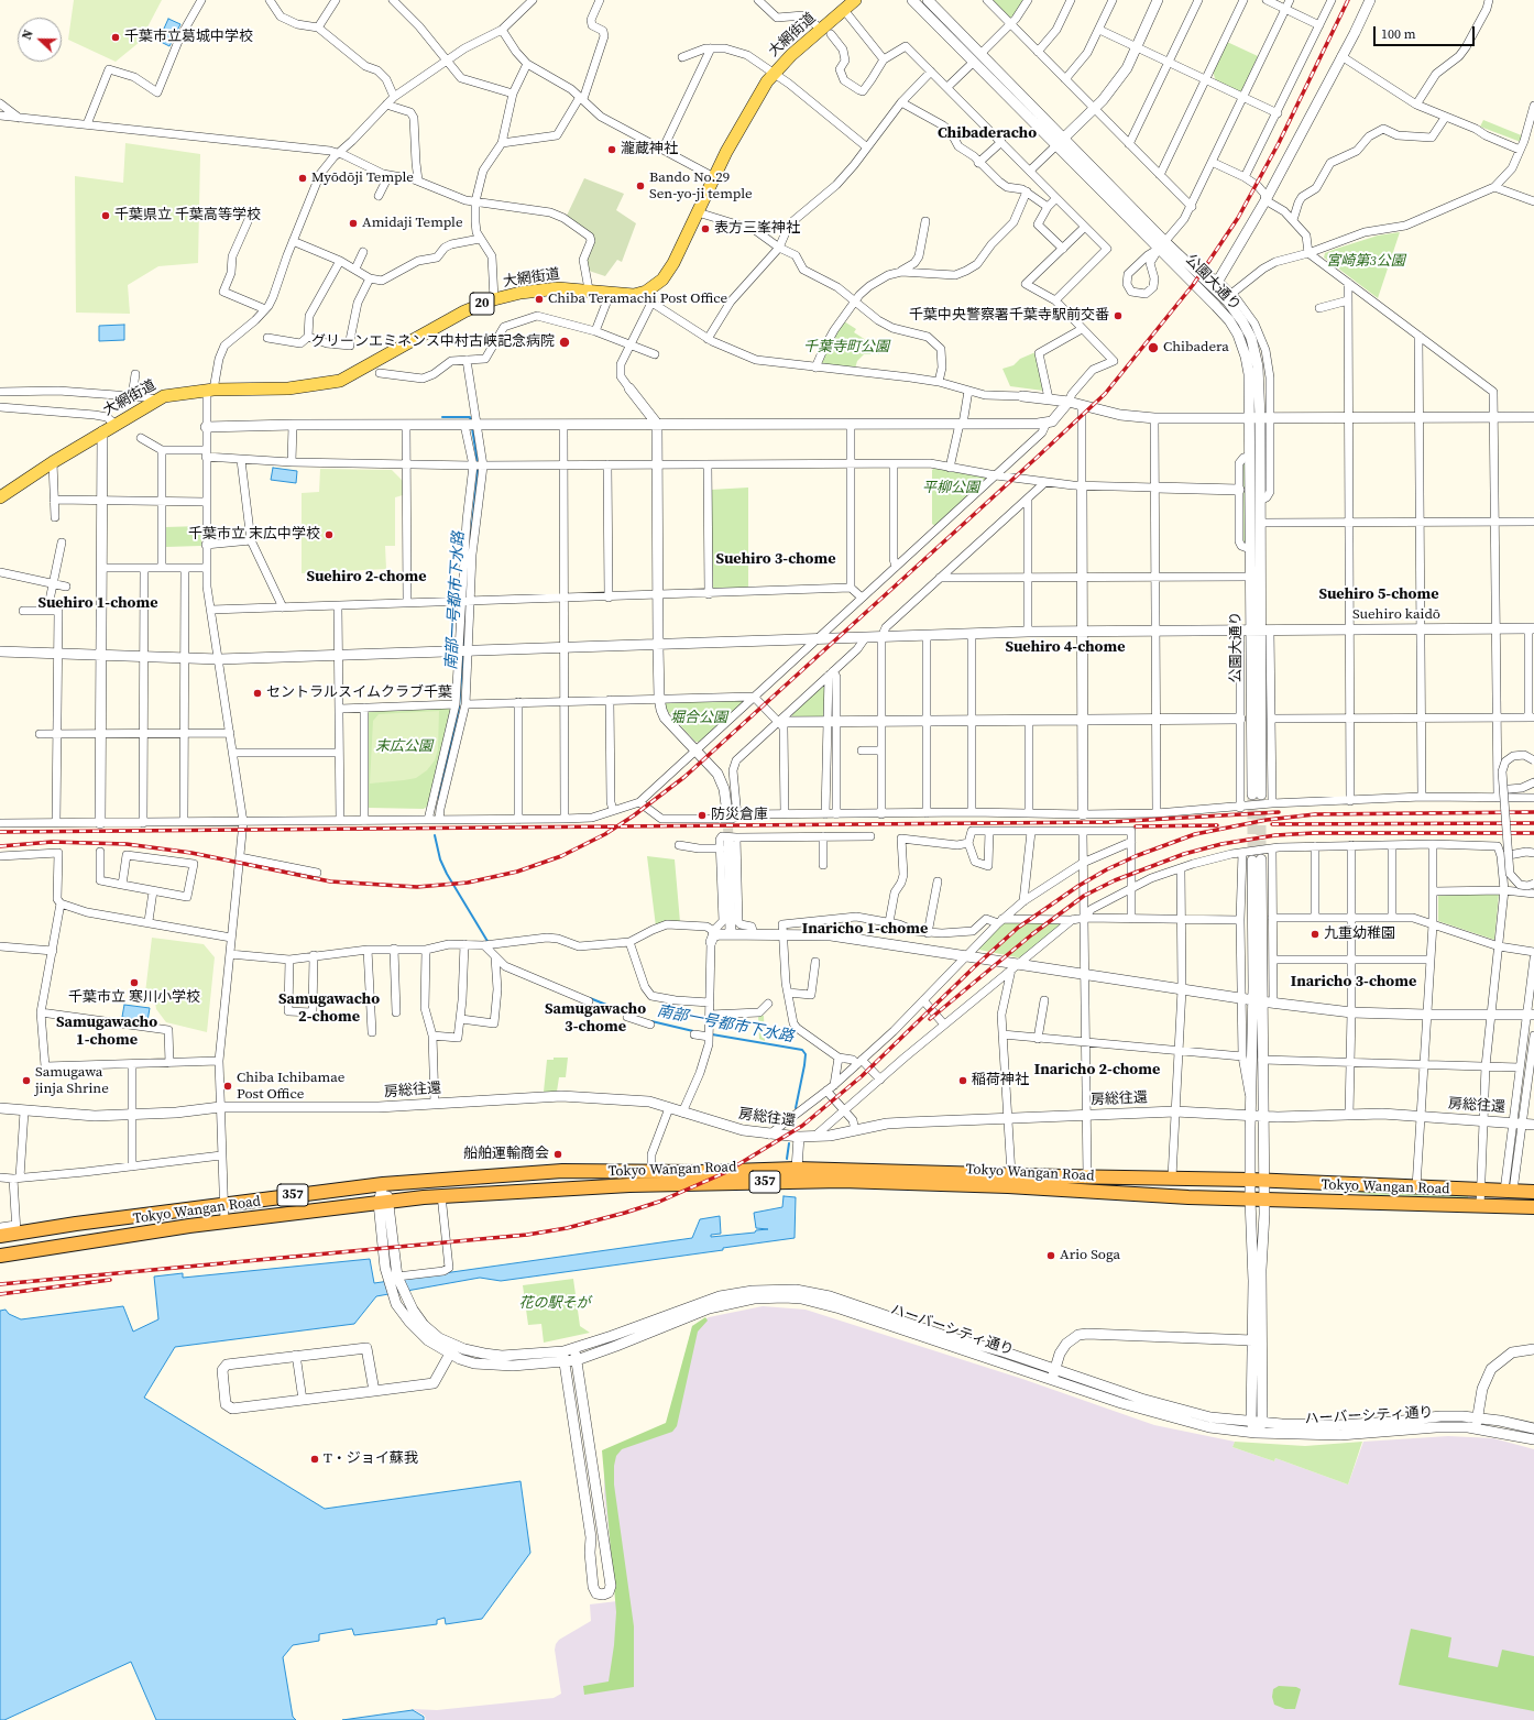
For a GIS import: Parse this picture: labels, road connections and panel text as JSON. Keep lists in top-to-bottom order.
{
  "streets": {
    "highway": ["Tokyo Wangan Road", "357"],
    "main road": ["大網街道", "20"],
    "street": [
      "公園大通り",
      "Suehiro kaidō",
      "房総往還",
      "ハーバーシティ通り"
    ]
  },
  "crossings": [
    ["公園大通り", "Suehiro kaidō"],
    ["Tokyo Wangan Road", "ハーバーシティ通り"]
  ],
  "districts": [
    "Chibaderacho",
    "Suehiro 3-chome",
    "Suehiro 2-chome",
    "Suehiro 5-chome",
    "Suehiro 1-chome",
    "Suehiro 4-chome",
    "Inaricho 1-chome",
    "Inaricho 3-chome",
    "Samugawacho 2-chome",
    "Samugawacho 3-chome",
    "Samugawacho 1-chome",
    "Inaricho 2-chome"
  ],
  "water": ["南部一号都市下水路"],
  "parks": [
    "宮崎第3公園",
    "千葉寺町公園",
    "平柳公園",
    "堀合公園",
    "末広公園",
    "花の駅そが"
  ],
  "places": [
    "千葉市立葛城中学校",
    "瀧蔵神社",
    "Myōdōji Temple",
    "Bando No.29 Sen-yo-ji temple",
    "千葉県立 千葉高等学校",
    "Amidaji Temple",
    "表方三峯神社",
    "Chiba Teramachi Post Office",
    "千葉中央警察署千葉寺駅前交番",
    "グリーンエミネンス中村古峡記念病院",
    "Chibadera",
    "千葉市立 末広中学校",
    "セントラルスイムクラブ千葉",
    "防災倉庫",
    "九重幼稚園",
    "千葉市立 寒川小学校",
    "Samugawa jinja Shrine",
    "稲荷神社",
    "Chiba Ichibamae Post Office",
    "船舶運輸商会",
    "Ario Soga",
    "T・ジョイ蘇我"
  ],
  "scale_bar": "100 m",
  "north": "left"
}
